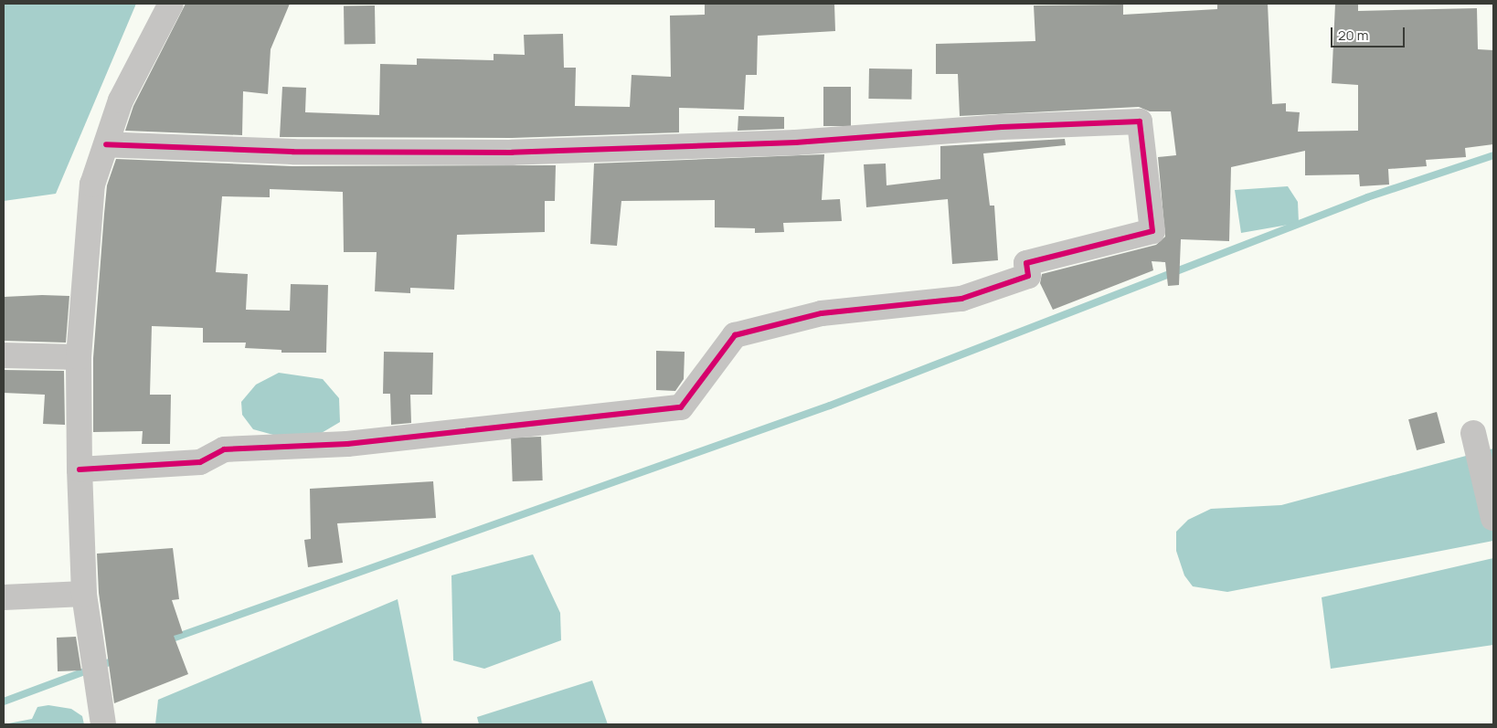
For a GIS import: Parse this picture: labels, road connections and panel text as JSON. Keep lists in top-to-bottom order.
{
  "scale_bar": "20 m"
}
